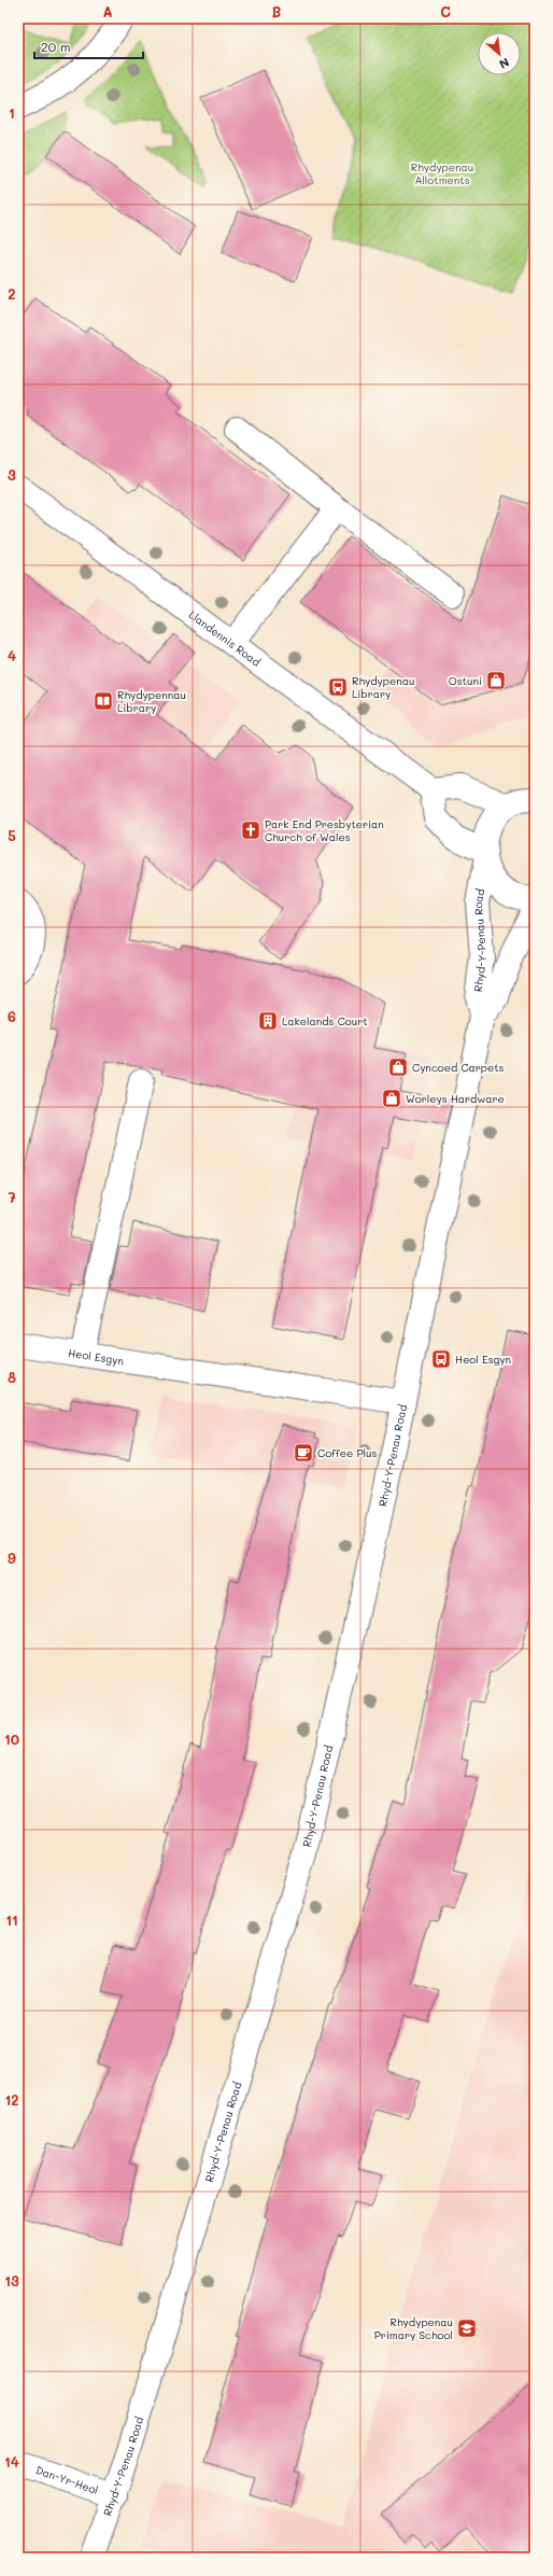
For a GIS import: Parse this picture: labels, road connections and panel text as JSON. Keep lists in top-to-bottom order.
{
  "streets": {
    "street": [
      "Llandennis Road",
      "Rhyd-Y-Penau Road",
      "Heol Esgyn",
      "Dan-Yr-Heol"
    ]
  },
  "crossings": [
    ["Rhyd-Y-Penau Road", "Heol Esgyn"],
    ["Rhyd-Y-Penau Road", "Dan-Yr-Heol"]
  ],
  "parks": ["Rhydypenau Allotments"],
  "places": {
    "shop": ["Ostuni", "Cyncoed Carpets", "Worleys Hardware"],
    "bus stop": ["Rhydypenau Library", "Heol Esgyn"],
    "library": ["Rhydypennau Library"],
    "church": ["Park End Presbyterian Church of Wales"],
    "building": ["Lakelands Court"],
    "cafe": ["Coffee Plus"],
    "school or university": ["Rhydypenau Primary School"]
  },
  "scale_bar": "20 m",
  "north": "bottom right",
  "grid": {
    "columns": ["A", "B", "C"],
    "rows": [
      "1",
      "2",
      "3",
      "4",
      "5",
      "6",
      "7",
      "8",
      "9",
      "10",
      "11",
      "12",
      "13",
      "14"
    ]
  }
}
